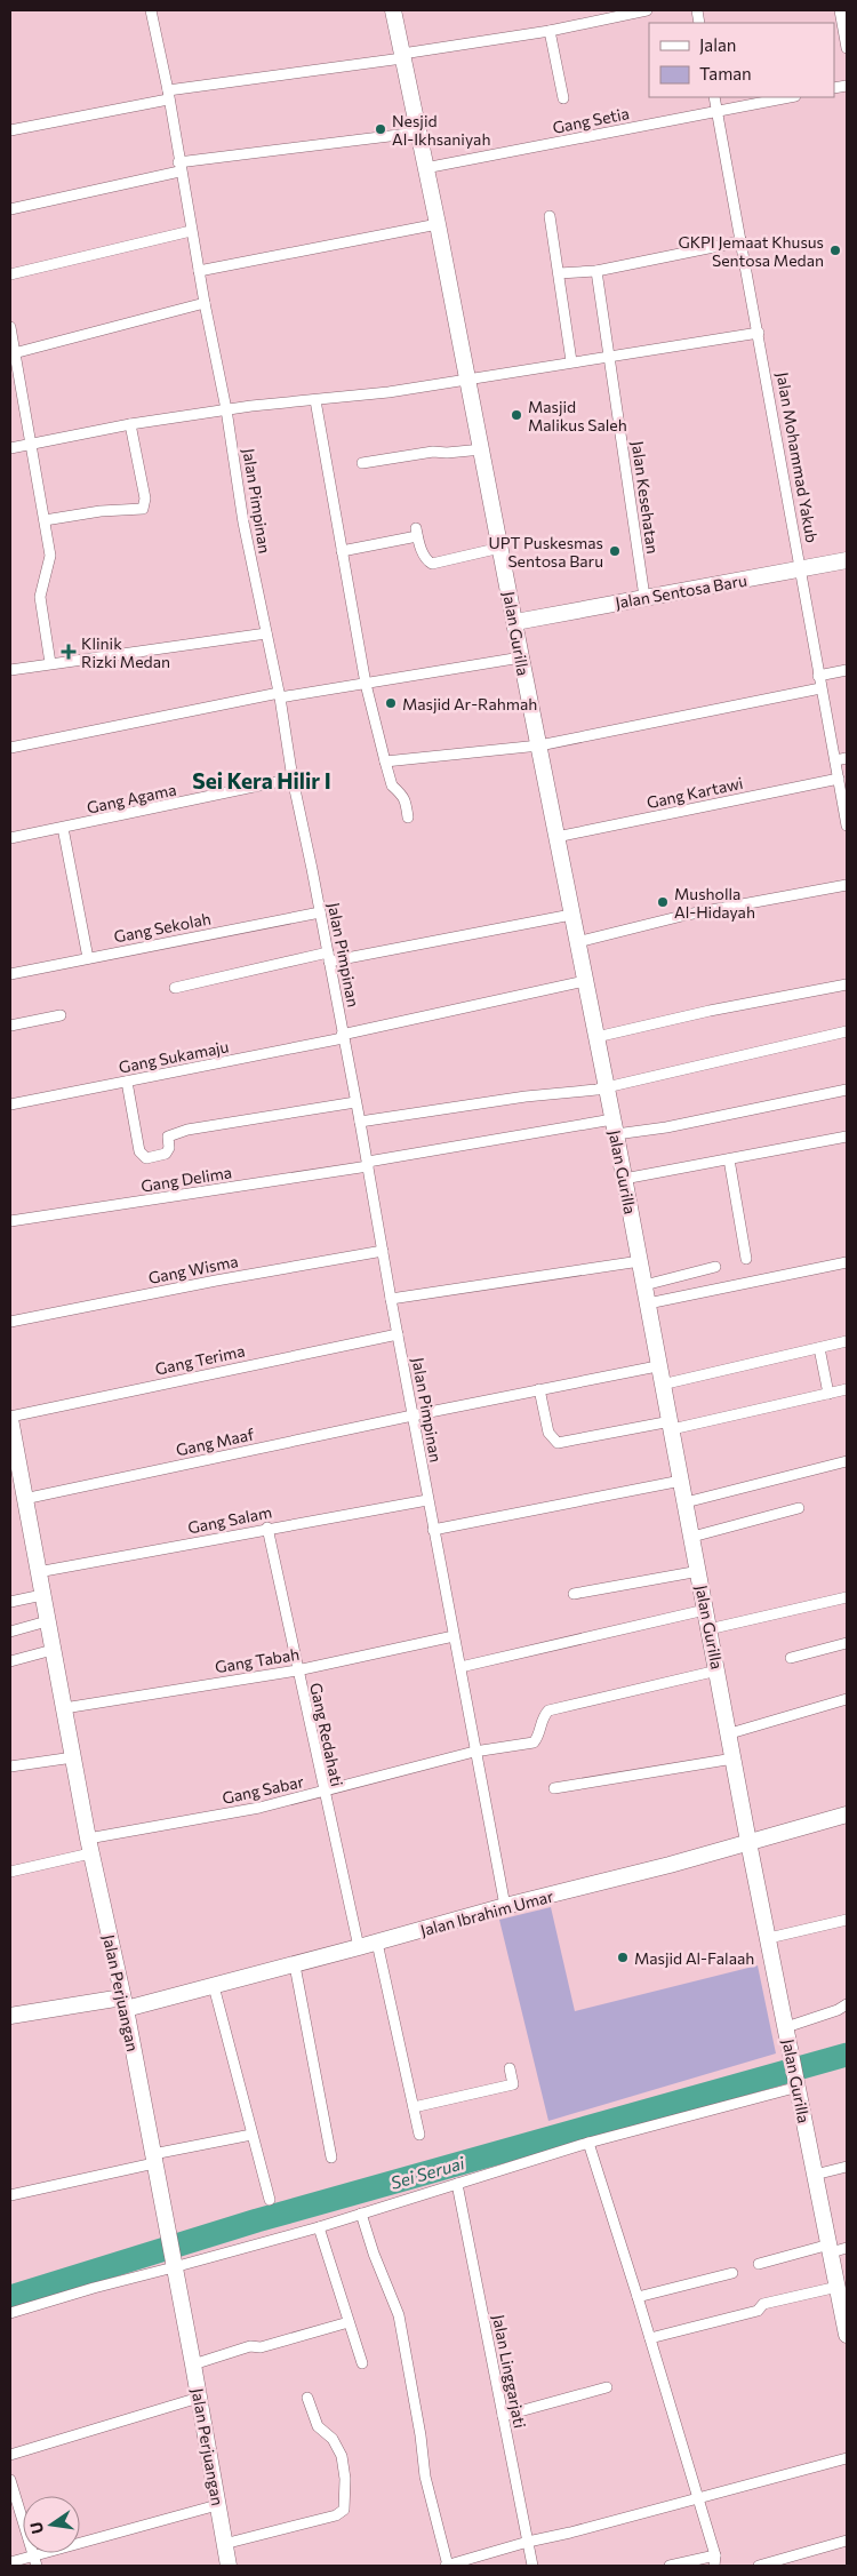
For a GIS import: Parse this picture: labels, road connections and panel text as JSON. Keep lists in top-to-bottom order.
{
  "streets": {
    "street": [
      "Gang Setia",
      "Jalan Mohammad Yakub",
      "Jalan Kesehatan",
      "Jalan Pimpinan",
      "Jalan Sentosa Baru",
      "Jalan Gurilla",
      "Gang Kartawi",
      "Gang Agama",
      "Gang Sekolah",
      "Gang Sukamaju",
      "Gang Delima",
      "Gang Wisma",
      "Gang Terima",
      "Gang Maaf",
      "Gang Salam",
      "Gang Tabah",
      "Gang Redahati",
      "Gang Sabar",
      "Jalan Ibrahim Umar",
      "Jalan Perjuangan",
      "Jalan Linggarjati"
    ]
  },
  "crossings": [
    ["Gang Setia", "Jalan Mohammad Yakub"],
    ["Gang Setia", "Jalan Gurilla"],
    ["Jalan Mohammad Yakub", "Jalan Sentosa Baru"],
    ["Jalan Mohammad Yakub", "Gang Kartawi"],
    ["Jalan Kesehatan", "Jalan Sentosa Baru"],
    ["Jalan Pimpinan", "Gang Agama"],
    ["Jalan Pimpinan", "Gang Sekolah"],
    ["Jalan Pimpinan", "Gang Sukamaju"],
    ["Jalan Pimpinan", "Gang Delima"],
    ["Jalan Pimpinan", "Gang Wisma"],
    ["Jalan Pimpinan", "Gang Terima"],
    ["Jalan Pimpinan", "Gang Maaf"],
    ["Jalan Pimpinan", "Gang Salam"],
    ["Jalan Pimpinan", "Gang Tabah"],
    ["Jalan Pimpinan", "Gang Sabar"],
    ["Jalan Pimpinan", "Jalan Ibrahim Umar"],
    ["Jalan Sentosa Baru", "Jalan Gurilla"],
    ["Jalan Gurilla", "Gang Kartawi"],
    ["Jalan Gurilla", "Gang Sukamaju"],
    ["Jalan Gurilla", "Gang Delima"],
    ["Jalan Gurilla", "Gang Maaf"],
    ["Jalan Gurilla", "Gang Sabar"],
    ["Jalan Gurilla", "Jalan Ibrahim Umar"],
    ["Gang Terima", "Jalan Perjuangan"],
    ["Gang Maaf", "Jalan Perjuangan"],
    ["Gang Salam", "Gang Redahati"],
    ["Gang Salam", "Jalan Perjuangan"],
    ["Gang Tabah", "Gang Redahati"],
    ["Gang Tabah", "Jalan Perjuangan"],
    ["Gang Redahati", "Gang Sabar"],
    ["Gang Redahati", "Jalan Ibrahim Umar"],
    ["Gang Sabar", "Jalan Perjuangan"],
    ["Jalan Ibrahim Umar", "Jalan Perjuangan"]
  ],
  "districts": ["Sei Kera Hilir I"],
  "water": ["Sei Seruai"],
  "places": {
    "other": [
      "Nesjid Al-Ikhsaniyah",
      "GKPI Jemaat Khusus Sentosa Medan",
      "Masjid Malikus Saleh",
      "UPT Puskesmas Sentosa Baru",
      "Masjid Ar-Rahmah",
      "Musholla Al-Hidayah",
      "Masjid Al-Falaah"
    ],
    "health": ["Klinik Rizki Medan"]
  },
  "legend": ["Jalan", "Taman"],
  "north": "left"
}
